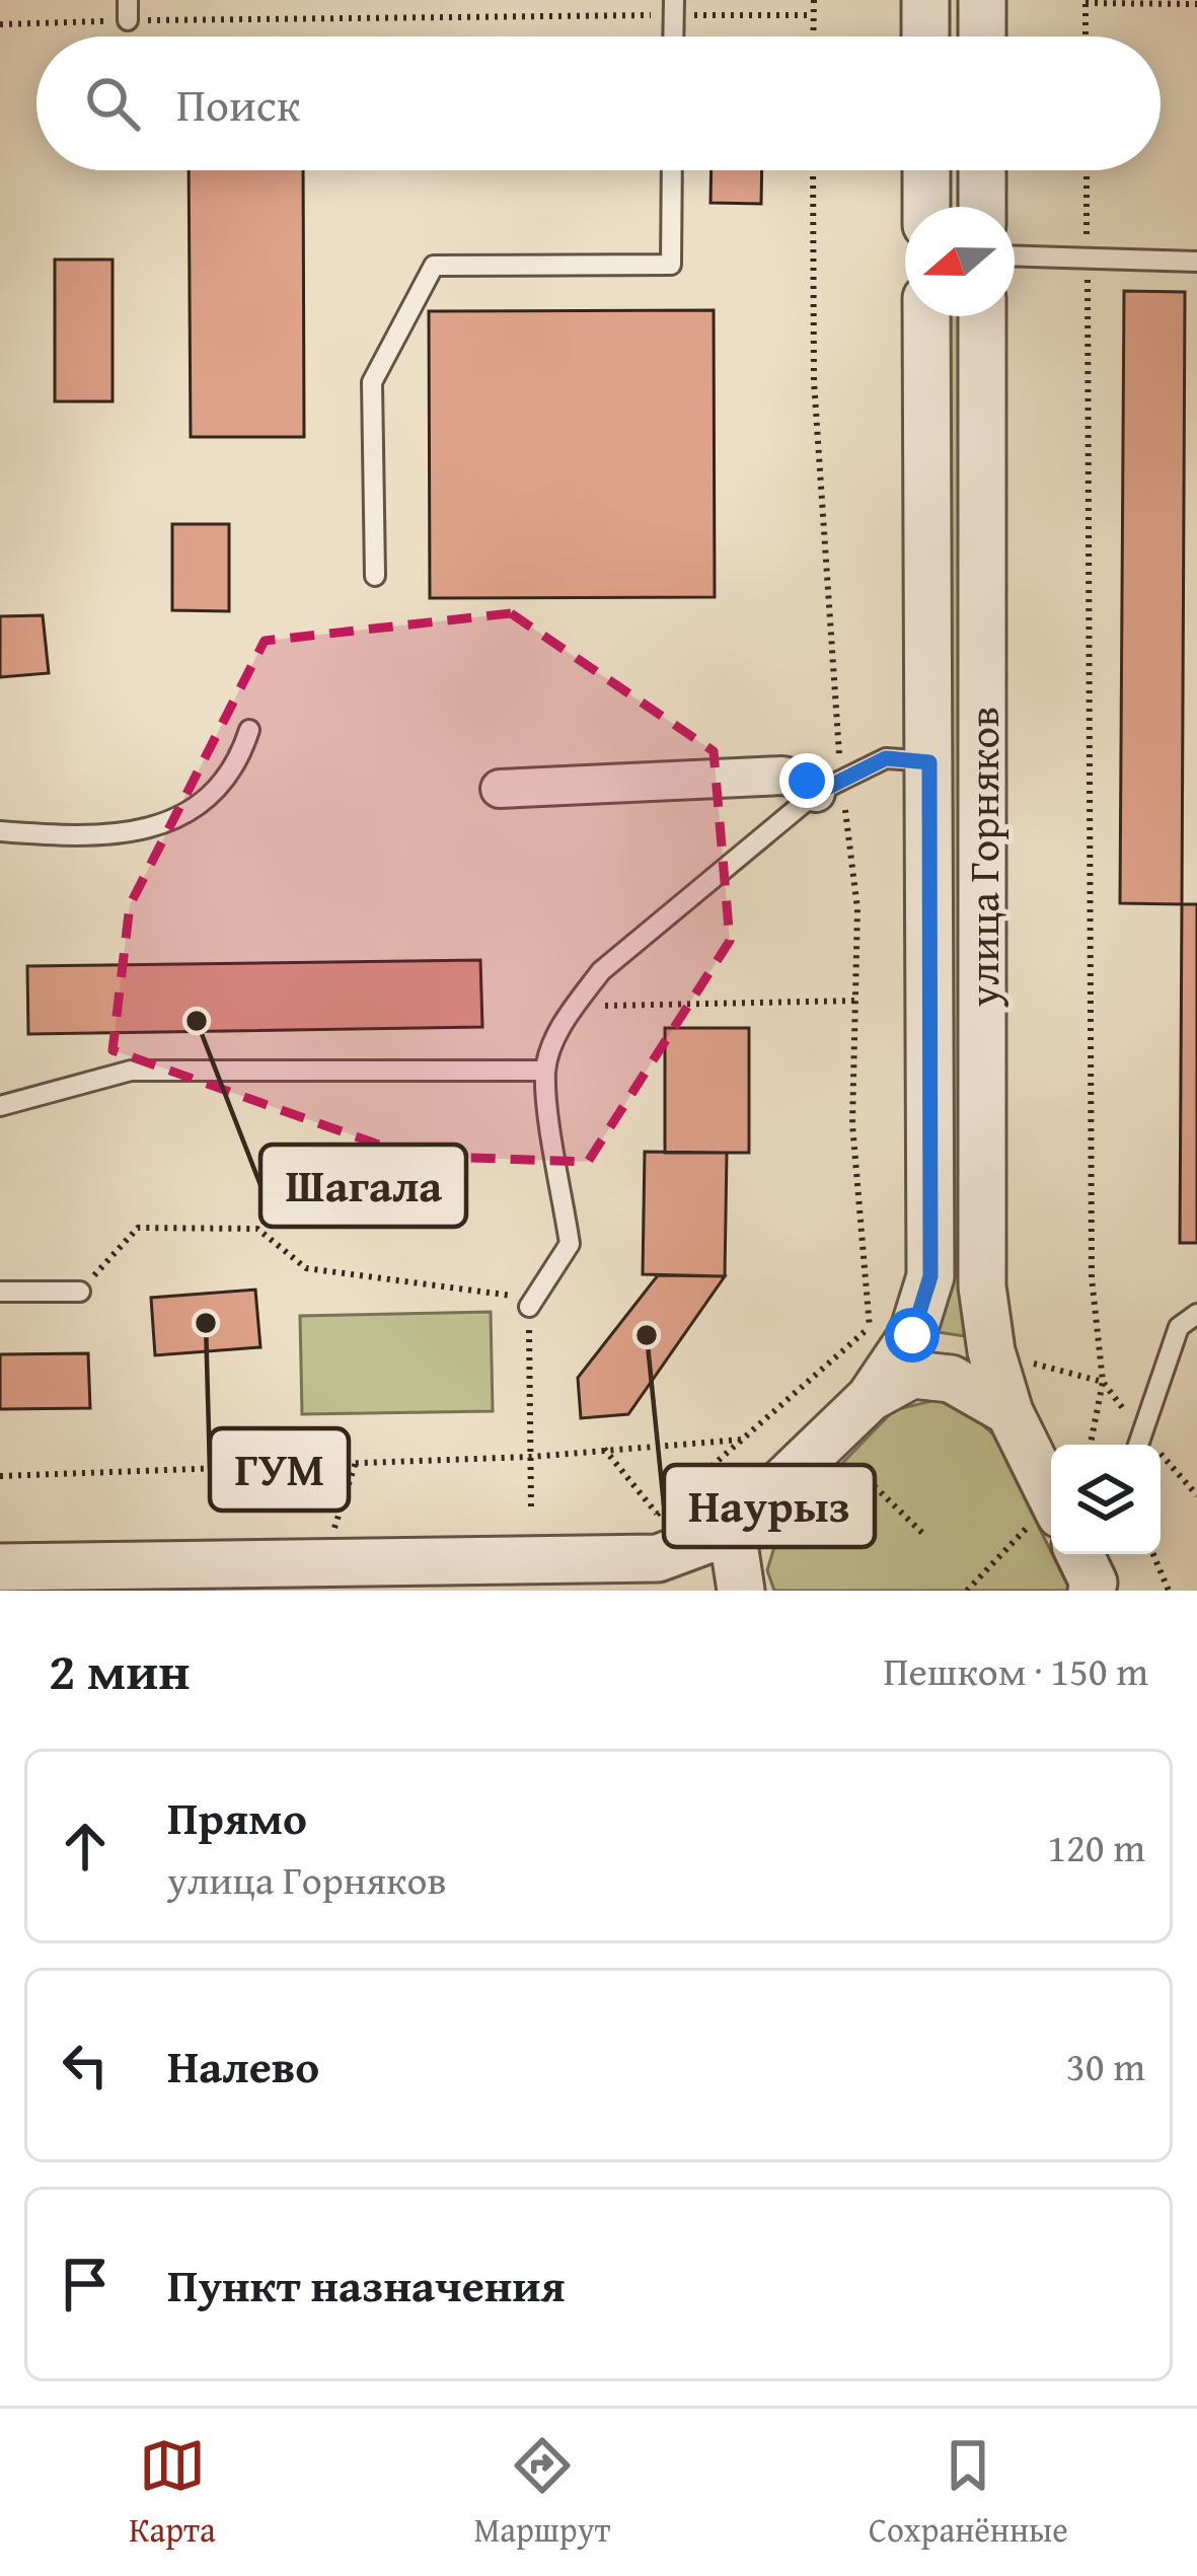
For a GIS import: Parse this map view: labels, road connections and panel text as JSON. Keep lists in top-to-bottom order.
{
  "streets": {
    "street": ["улица Горняков"]
  },
  "places": ["Шагала", "ГУМ", "Наурыз"],
  "north": "left",
  "page": {
    "search": "Поиск",
    "heading": ["2 мин", "Пешком · 150 m"],
    "list": [
      ["Прямо", "улица Горняков", "120 m"],
      ["Налево", "30 m"],
      "Пункт назначения"
    ],
    "nav": ["Карта", "Маршрут", "Сохранённые"]
  }
}
